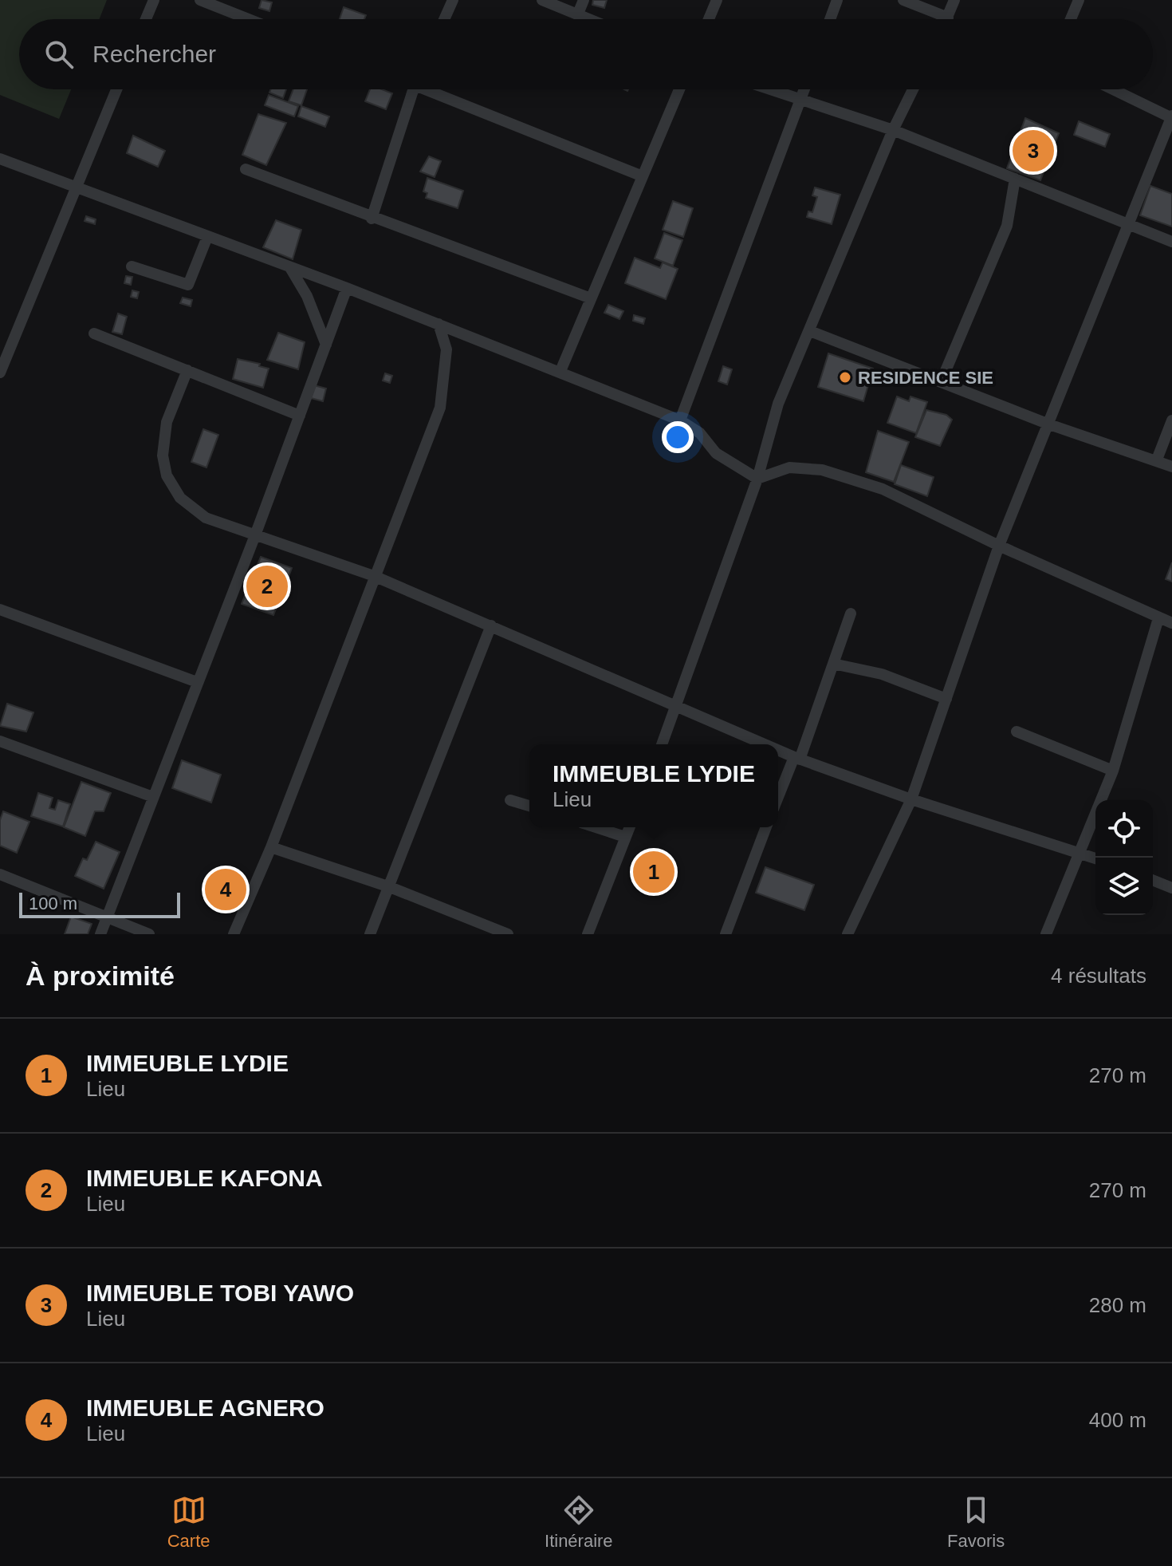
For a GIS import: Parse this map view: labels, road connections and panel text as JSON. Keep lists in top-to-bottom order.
{
  "places": ["RESIDENCE SIE"],
  "scale_bar": "100 m",
  "page": {
    "search": "Rechercher",
    "pins": [
      "3",
      "2",
      "1",
      "4"
    ],
    "popup": ["IMMEUBLE LYDIE", "Lieu"],
    "scale": "100 m",
    "heading": ["À proximité", "4 résultats"],
    "list": [
      {
        "mark": "1",
        "name": "IMMEUBLE LYDIE",
        "note": "Lieu",
        "value": "270 m"
      },
      {
        "mark": "2",
        "name": "IMMEUBLE KAFONA",
        "note": "Lieu",
        "value": "270 m"
      },
      {
        "mark": "3",
        "name": "IMMEUBLE TOBI YAWO",
        "note": "Lieu",
        "value": "280 m"
      },
      {
        "mark": "4",
        "name": "IMMEUBLE AGNERO",
        "note": "Lieu",
        "value": "400 m"
      }
    ],
    "nav": ["Carte", "Itinéraire", "Favoris"]
  }
}
